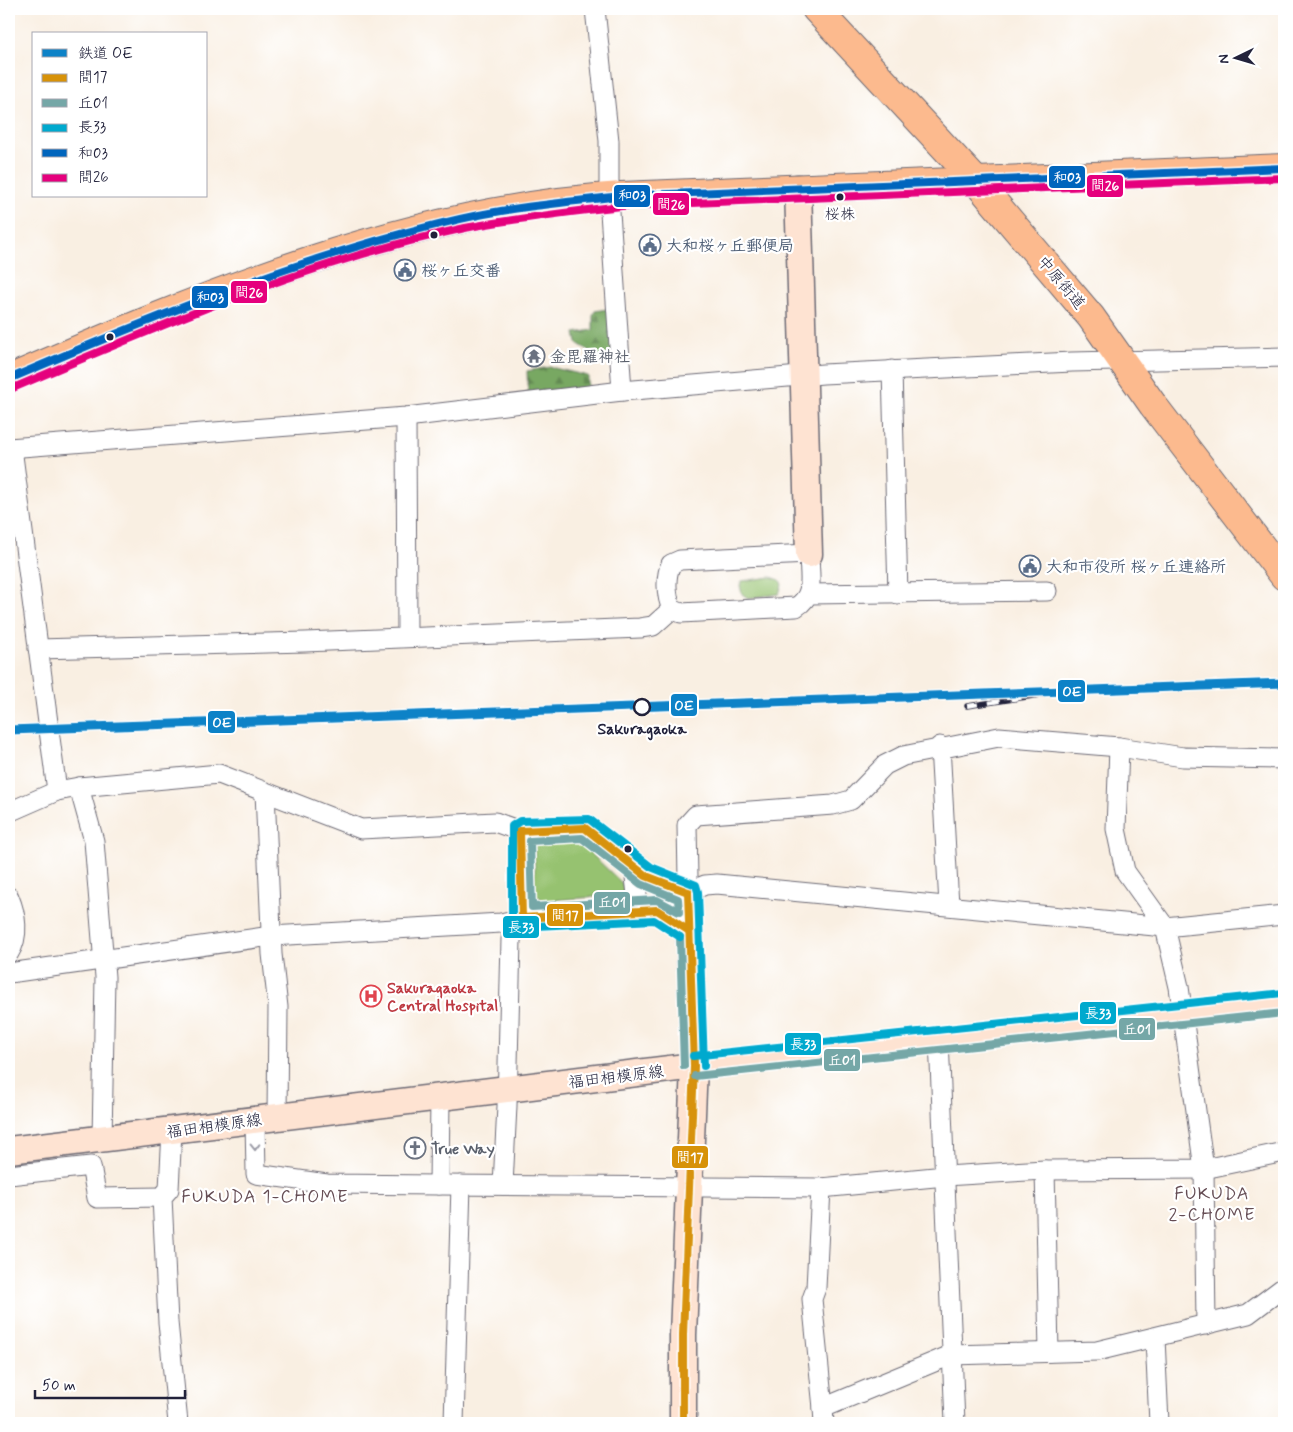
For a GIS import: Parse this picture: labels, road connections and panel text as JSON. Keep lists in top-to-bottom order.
{
  "streets": {
    "main road": ["中原街道"],
    "street": ["福田相模原線"]
  },
  "districts": ["FUKUDA 2-CHOME", "FUKUDA 1-CHOME"],
  "places": {
    "other": ["桜株", "Sakuragaoka"],
    "public building": ["大和桜ヶ丘郵便局", "桜ヶ丘交番", "大和市役所 桜ヶ丘連絡所"],
    "temple": ["金毘羅神社"],
    "hospital": ["Sakuragaoka Central Hospital"],
    "church": ["True Way"]
  },
  "lines": [
    "transit line 和03",
    "transit line 間26",
    "rail line OE",
    "transit line 長33",
    "transit line 間17",
    "transit line 丘01"
  ],
  "legend": [
    "鉄道 OE",
    "間17",
    "丘01",
    "長33",
    "和03",
    "間26"
  ],
  "scale_bar": "50 m",
  "north": "left"
}
